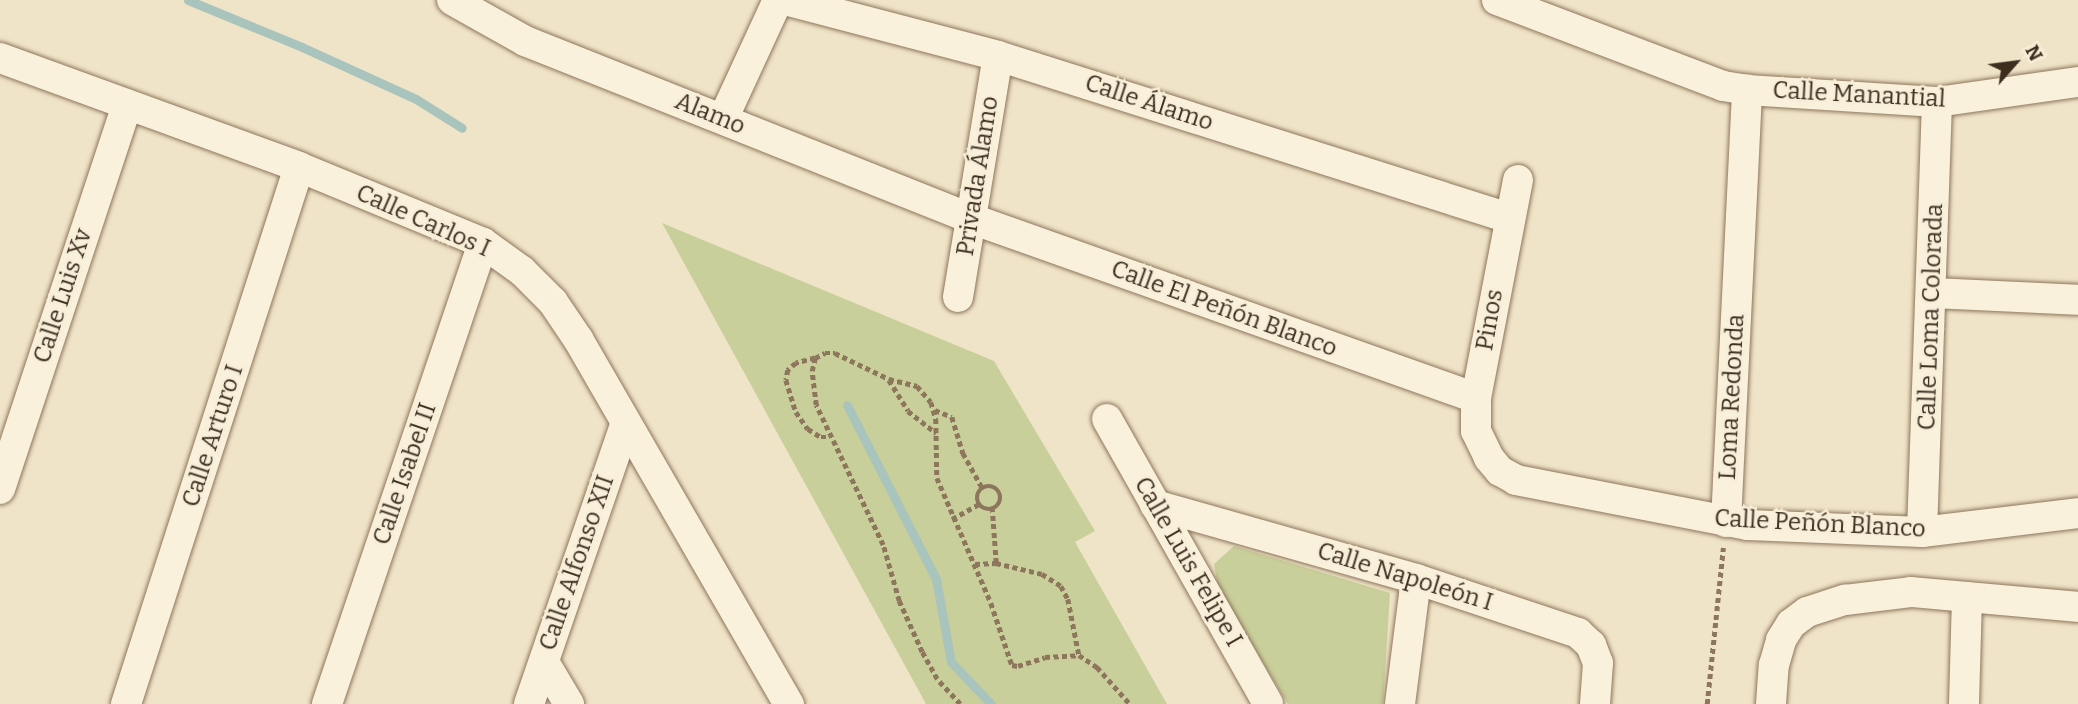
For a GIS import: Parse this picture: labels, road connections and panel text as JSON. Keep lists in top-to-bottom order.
{
  "streets": {
    "street": [
      "Calle Manantial",
      "Calle Álamo",
      "Alamo",
      "Privada Álamo",
      "Calle Carlos I",
      "Calle Luis Xv",
      "Calle El Peñón Blanco",
      "Calle Loma Colorada",
      "Pinos",
      "Loma Redonda",
      "Calle Arturo I",
      "Calle Isabel II",
      "Calle Peñón Blanco",
      "Calle Luis Felipe I",
      "Calle Alfonso XII",
      "Calle Napoleón I"
    ]
  },
  "crossings": [
    ["Calle Manantial", "Calle Loma Colorada"],
    ["Calle Manantial", "Loma Redonda"],
    ["Calle Álamo", "Privada Álamo"],
    ["Calle Álamo", "Pinos"],
    ["Alamo", "Privada Álamo"],
    ["Alamo", "Calle El Peñón Blanco"],
    ["Privada Álamo", "Calle El Peñón Blanco"],
    ["Calle Carlos I", "Calle Luis Xv"],
    ["Calle Carlos I", "Calle Arturo I"],
    ["Calle Carlos I", "Calle Isabel II"],
    ["Calle Carlos I", "Calle Alfonso XII"],
    ["Calle El Peñón Blanco", "Pinos"],
    ["Calle Loma Colorada", "Calle Peñón Blanco"],
    ["Pinos", "Calle Peñón Blanco"],
    ["Loma Redonda", "Calle Peñón Blanco"],
    ["Calle Luis Felipe I", "Calle Napoleón I"]
  ],
  "north": "top right"
}
